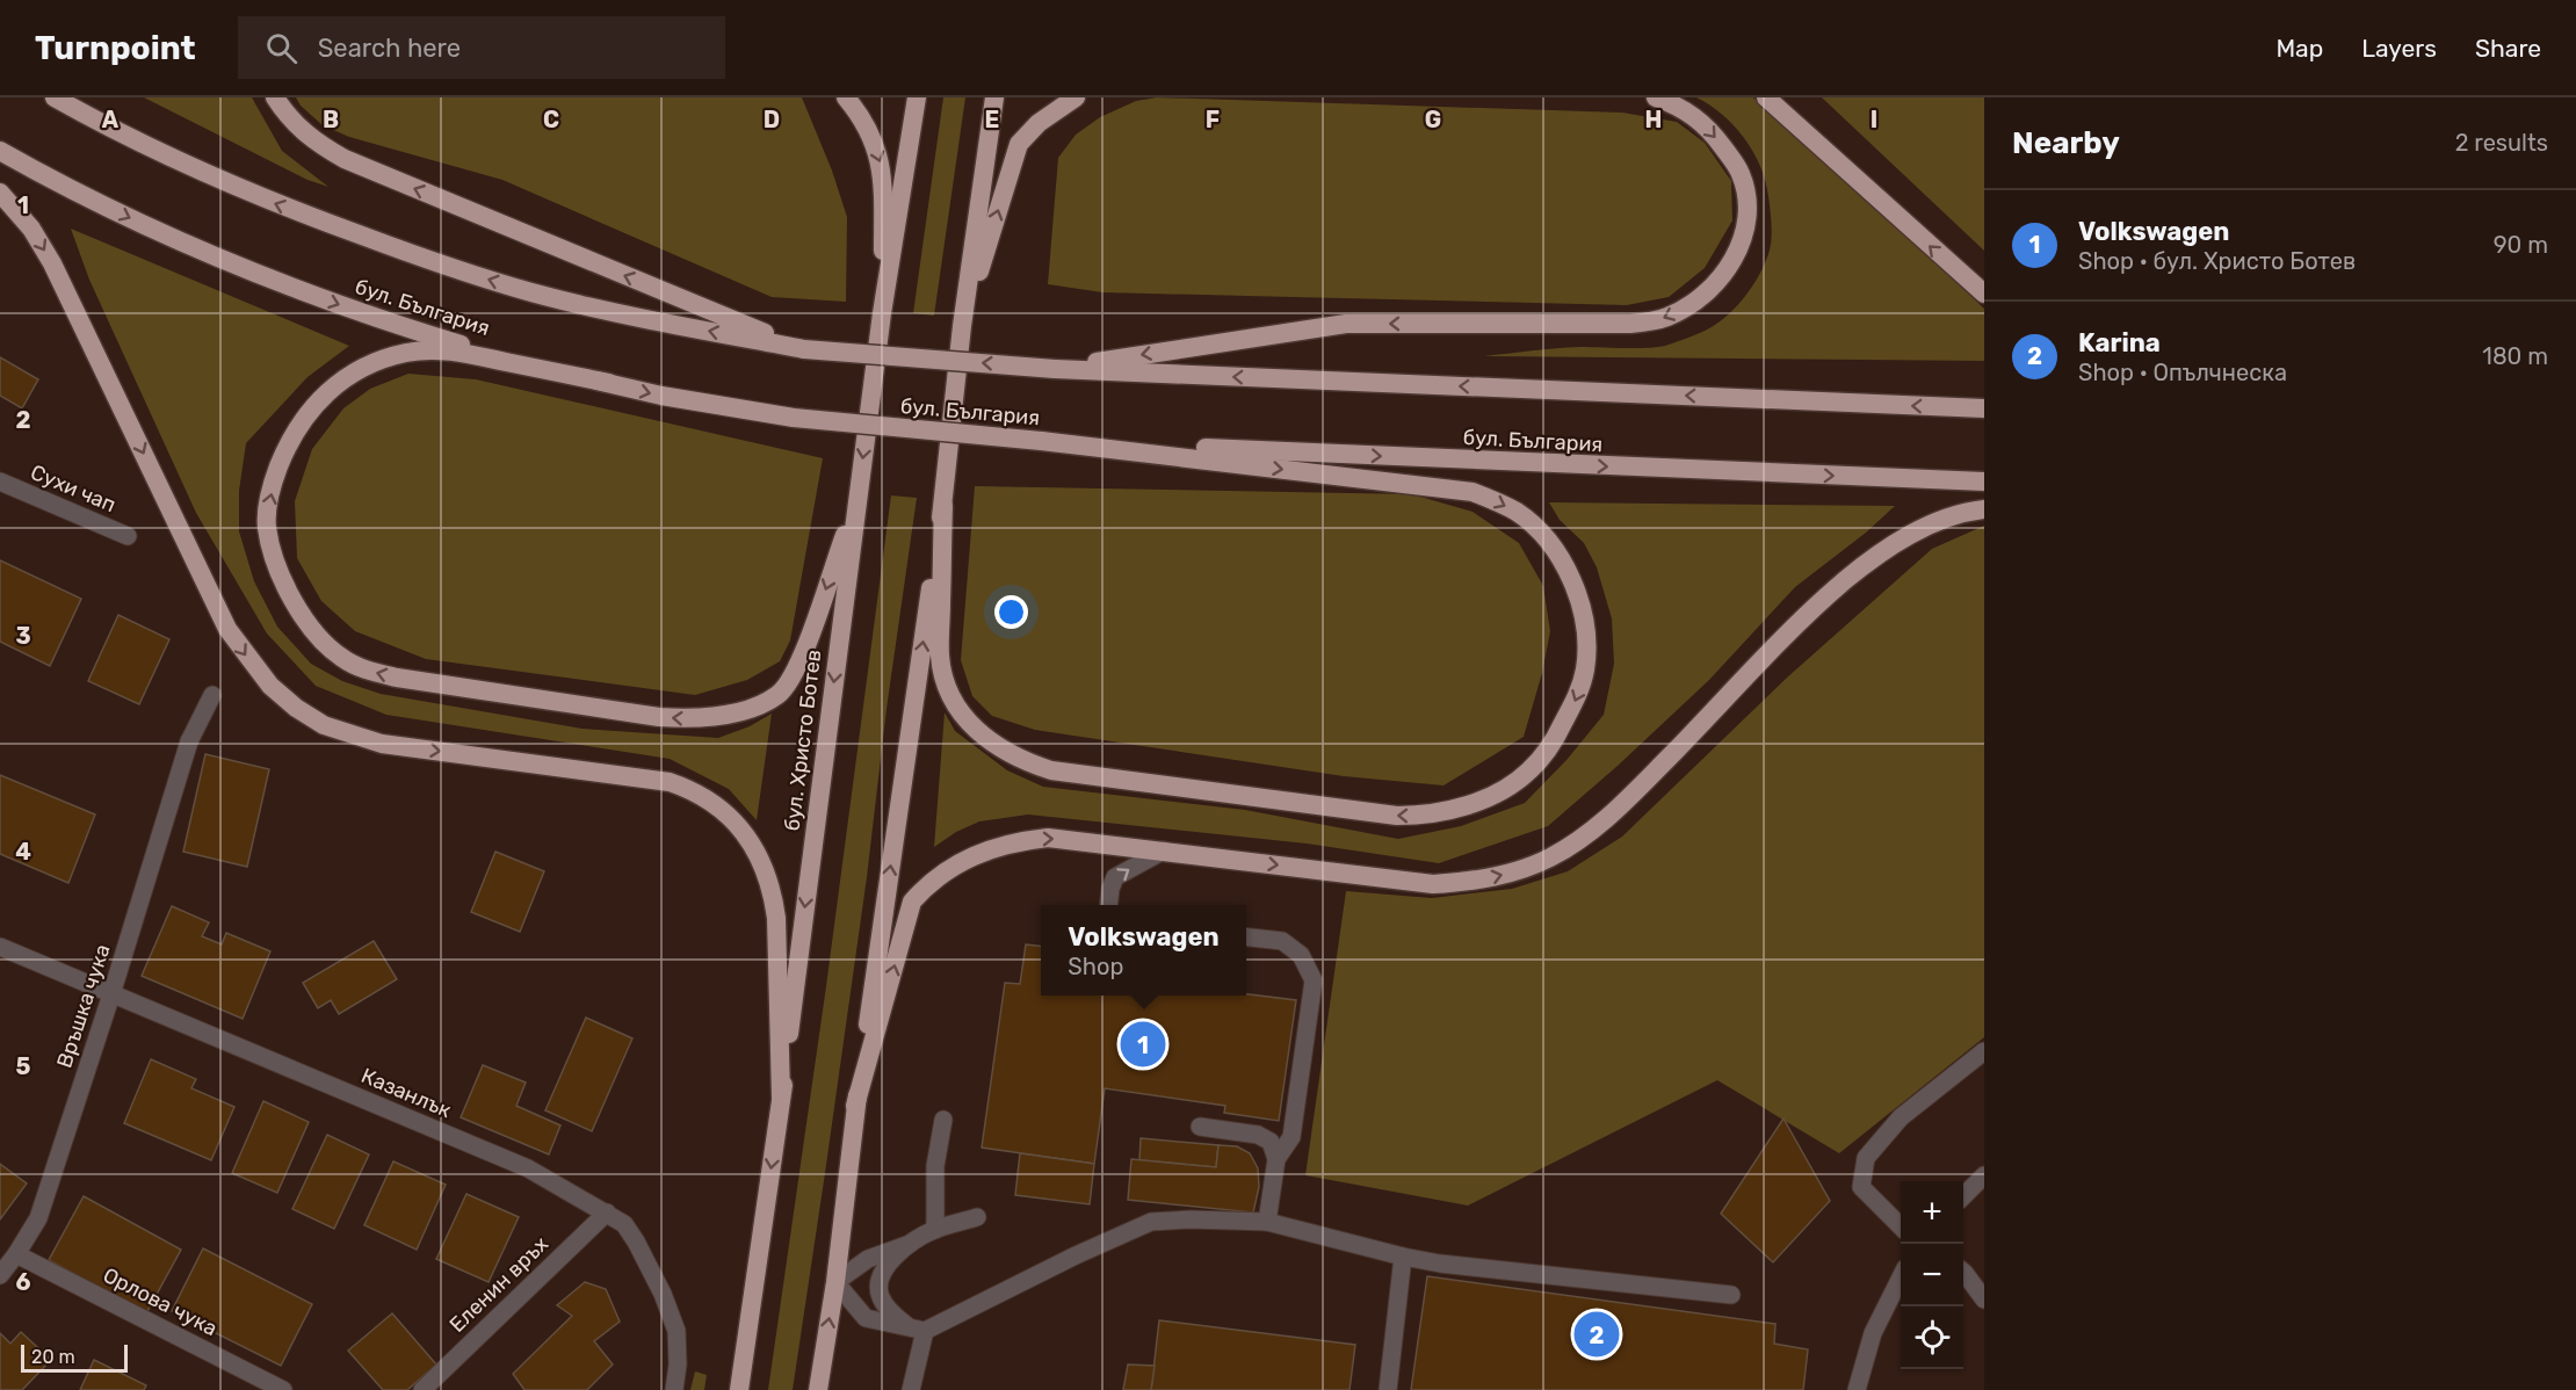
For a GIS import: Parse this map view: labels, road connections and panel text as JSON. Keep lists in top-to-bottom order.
{
  "streets": {
    "highway": ["бул. България", "бул. Христо Ботев"],
    "street": [
      "Сухи чап",
      "Връшка чука",
      "Казанлък",
      "Еленин връх",
      "Орлова чука"
    ]
  },
  "crossings": [
    ["Връшка чука", "Казанлък"],
    ["Връшка чука", "Орлова чука"],
    ["Казанлък", "Еленин връх"]
  ],
  "scale_bar": "20 m",
  "page": {
    "header": "Turnpoint",
    "search": "Search here",
    "nav": ["Map", "Layers", "Share"],
    "heading": ["Nearby", "2 results"],
    "list": [
      {
        "mark": "1",
        "name": "Volkswagen",
        "note": "Shop · бул. Христо Ботев",
        "value": "90 m"
      },
      {
        "mark": "2",
        "name": "Karina",
        "note": "Shop · Опълчнеска",
        "value": "180 m"
      }
    ],
    "popup": ["Volkswagen", "Shop"],
    "pins": ["1", "2"],
    "map_buttons": ["+", "−"],
    "scale": "20 m"
  },
  "grid": {
    "columns": [
      "A",
      "B",
      "C",
      "D",
      "E",
      "F",
      "G",
      "H",
      "I"
    ],
    "rows": [
      "1",
      "2",
      "3",
      "4",
      "5",
      "6"
    ]
  }
}
